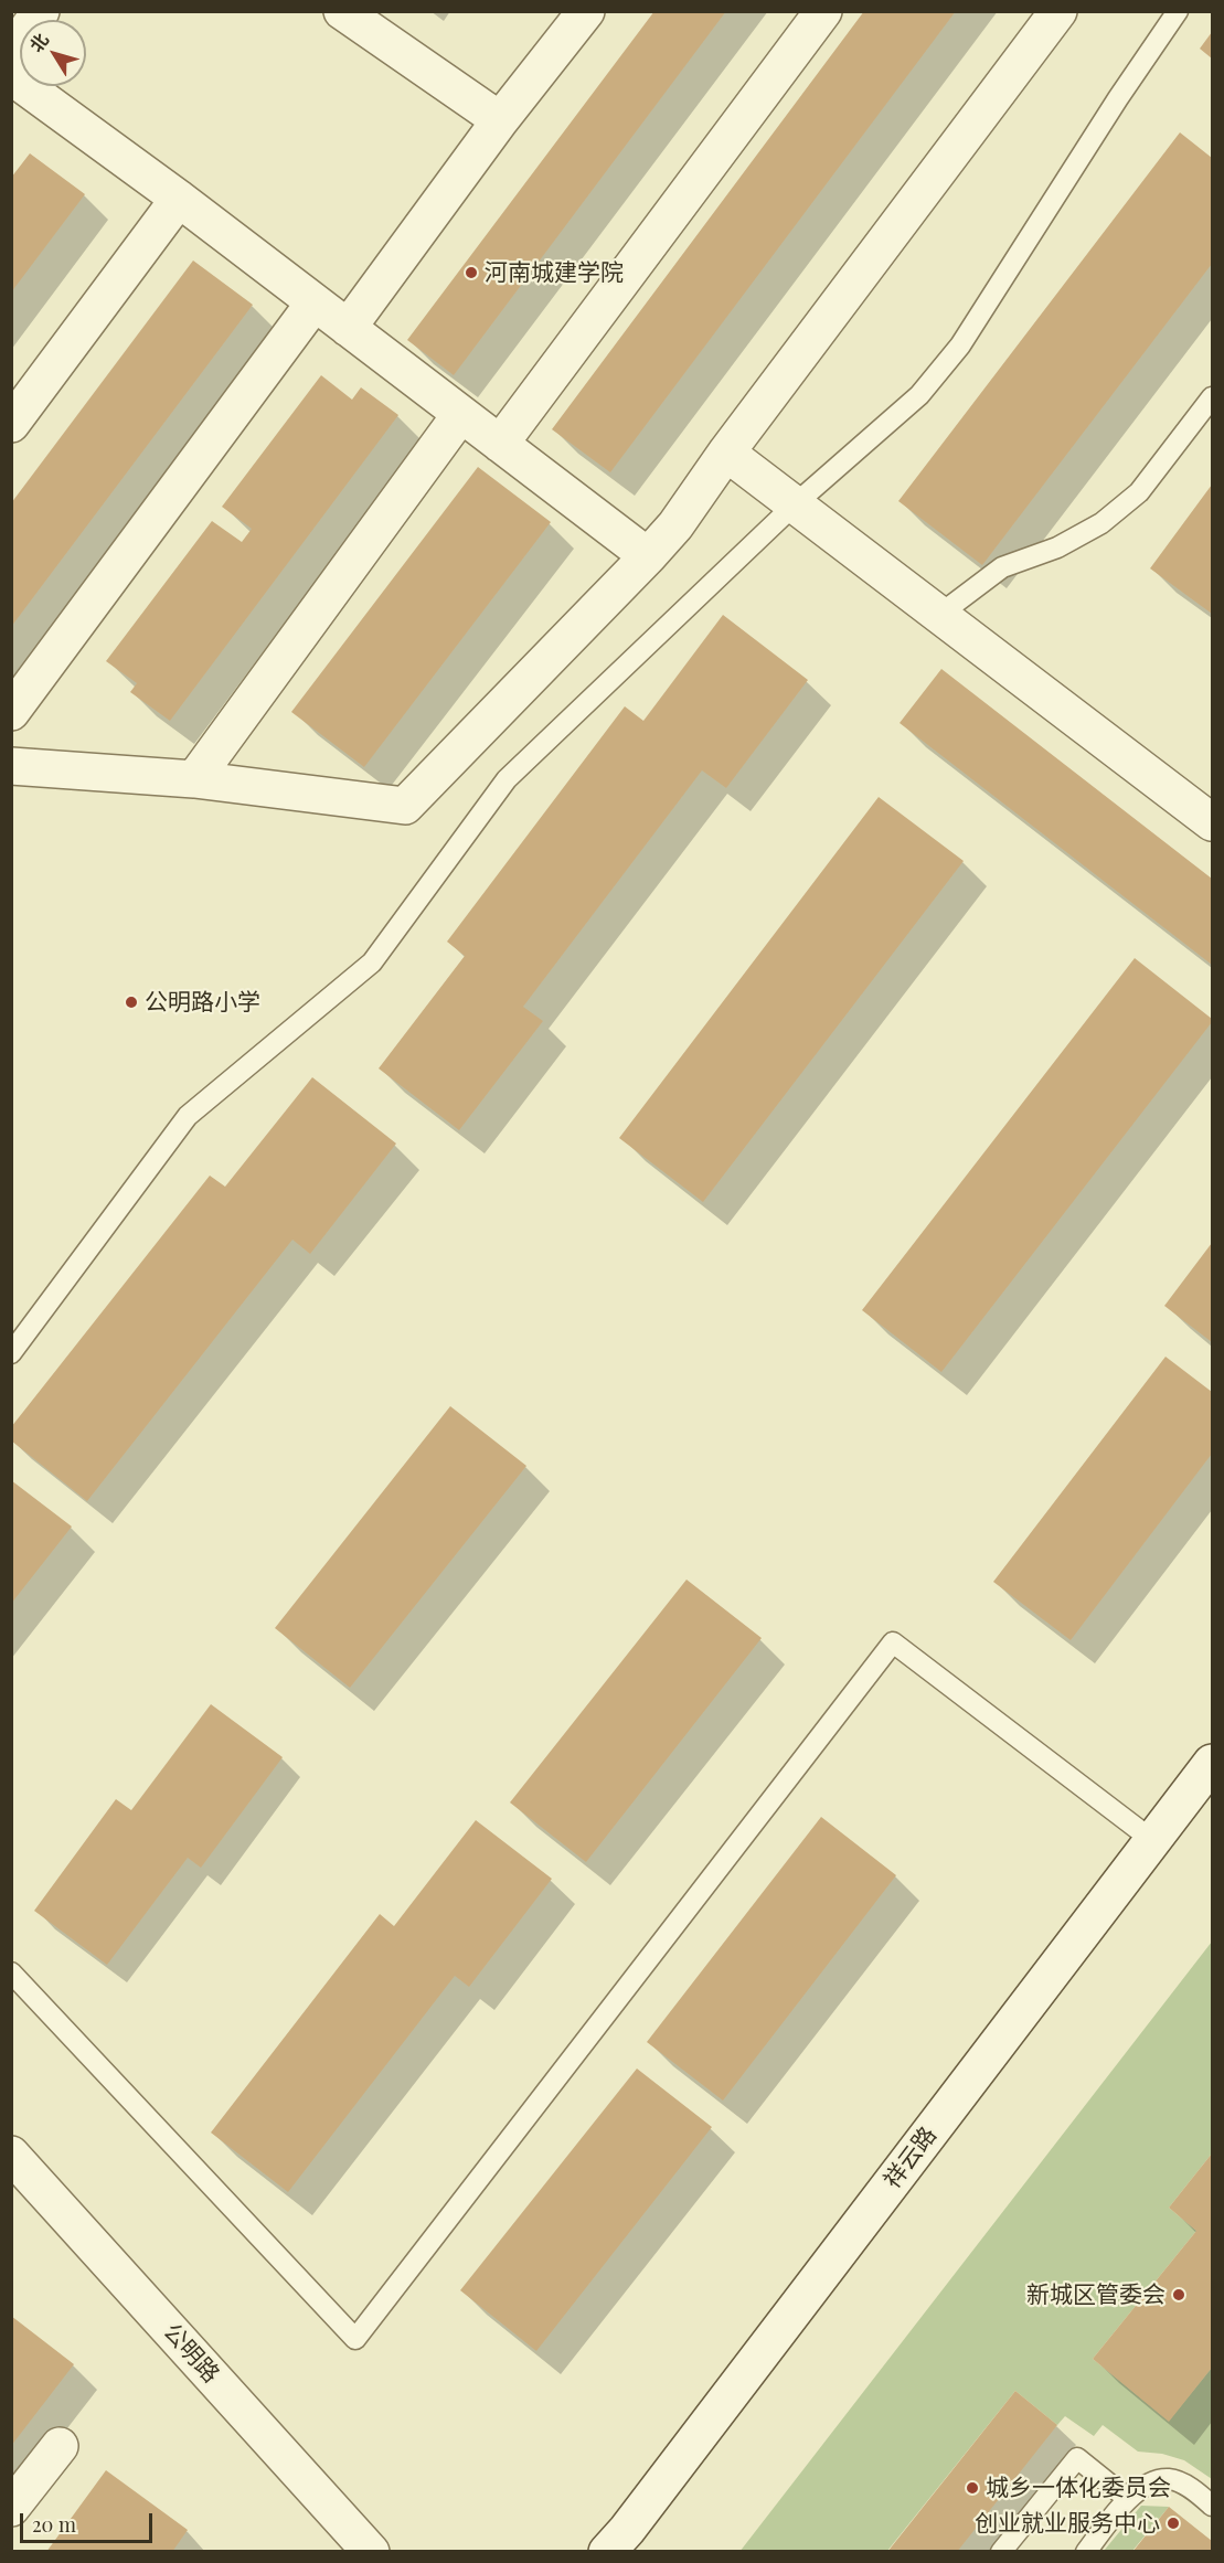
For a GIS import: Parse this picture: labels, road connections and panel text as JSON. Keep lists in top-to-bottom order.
{
  "streets": {
    "street": ["祥云路", "公明路"]
  },
  "places": [
    "河南城建学院",
    "公明路小学",
    "新城区管委会",
    "城乡一体化委员会",
    "创业就业服务中心"
  ],
  "scale_bar": "20 m",
  "north": "top left"
}
